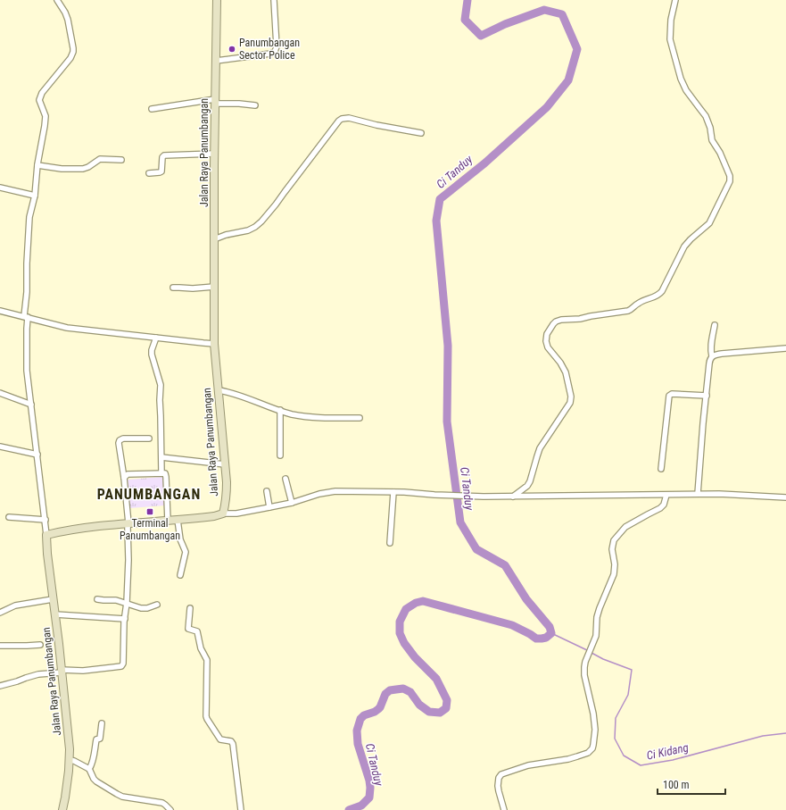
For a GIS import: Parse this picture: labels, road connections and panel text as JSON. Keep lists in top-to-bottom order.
{
  "streets": {
    "main road": ["Jalan Raya Panumbangan"]
  },
  "districts": ["PANUMBANGAN"],
  "water": ["Ci Tanduy", "Ci Kidang"],
  "places": {
    "other": ["Panumbangan Sector Police"],
    "transit": ["Terminal Panumbangan"]
  },
  "scale_bar": "100 m"
}
